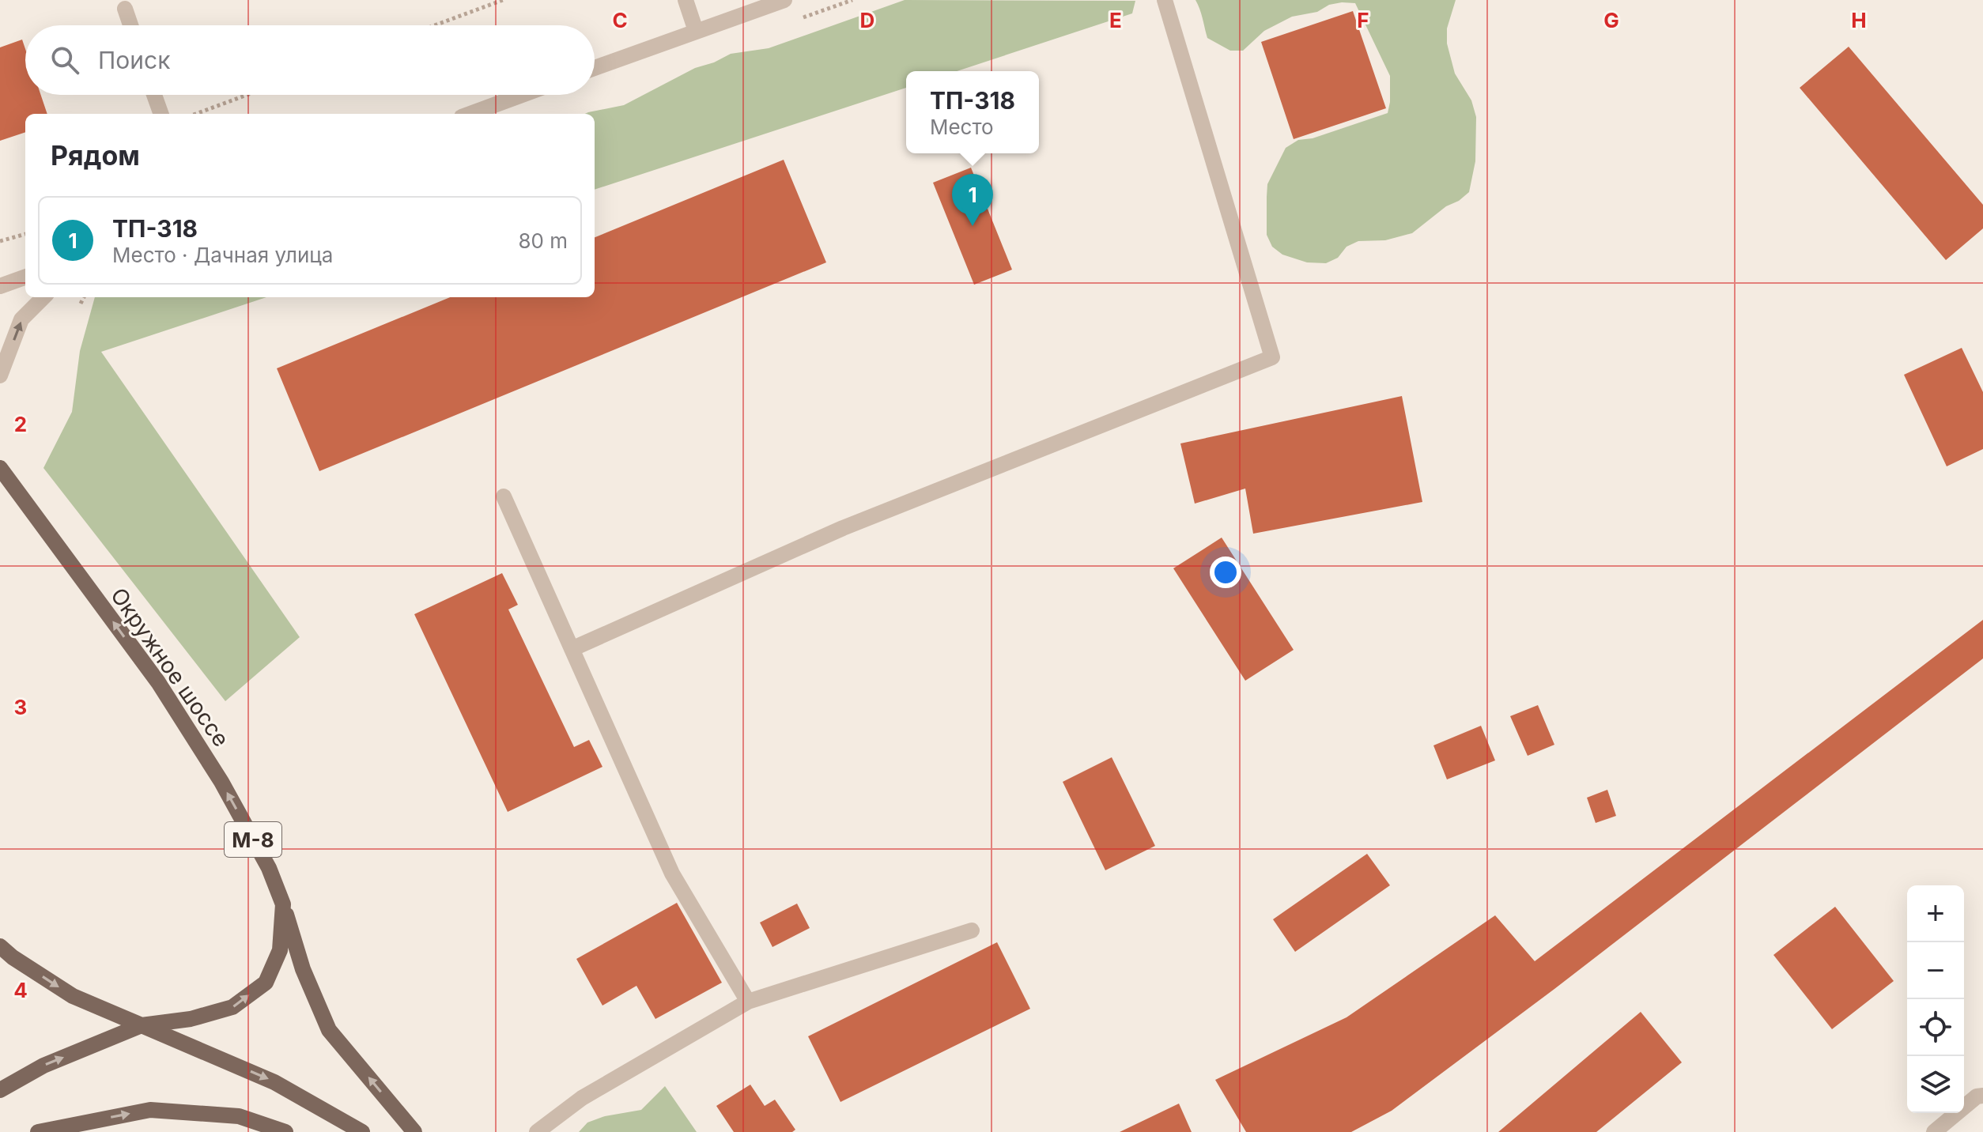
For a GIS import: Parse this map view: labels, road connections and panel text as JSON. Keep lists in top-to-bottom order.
{
  "streets": {
    "main road": ["Окружное шоссе", "М-8"]
  },
  "crossings": [
    ["Окружное шоссе", "М-8"]
  ],
  "one_way": ["Окружное шоссе"],
  "page": {
    "search": "Поиск",
    "popup": ["ТП-318", "Место"],
    "heading": "Рядом",
    "pins": "1",
    "list": [
      {
        "mark": "1",
        "name": "ТП-318",
        "note": "Место · Дачная улица",
        "value": "80 m"
      }
    ],
    "map_buttons": ["+", "−"]
  },
  "grid": {
    "columns": [
      "C",
      "D",
      "E",
      "F",
      "G",
      "H"
    ],
    "rows": ["2", "3", "4"]
  }
}
